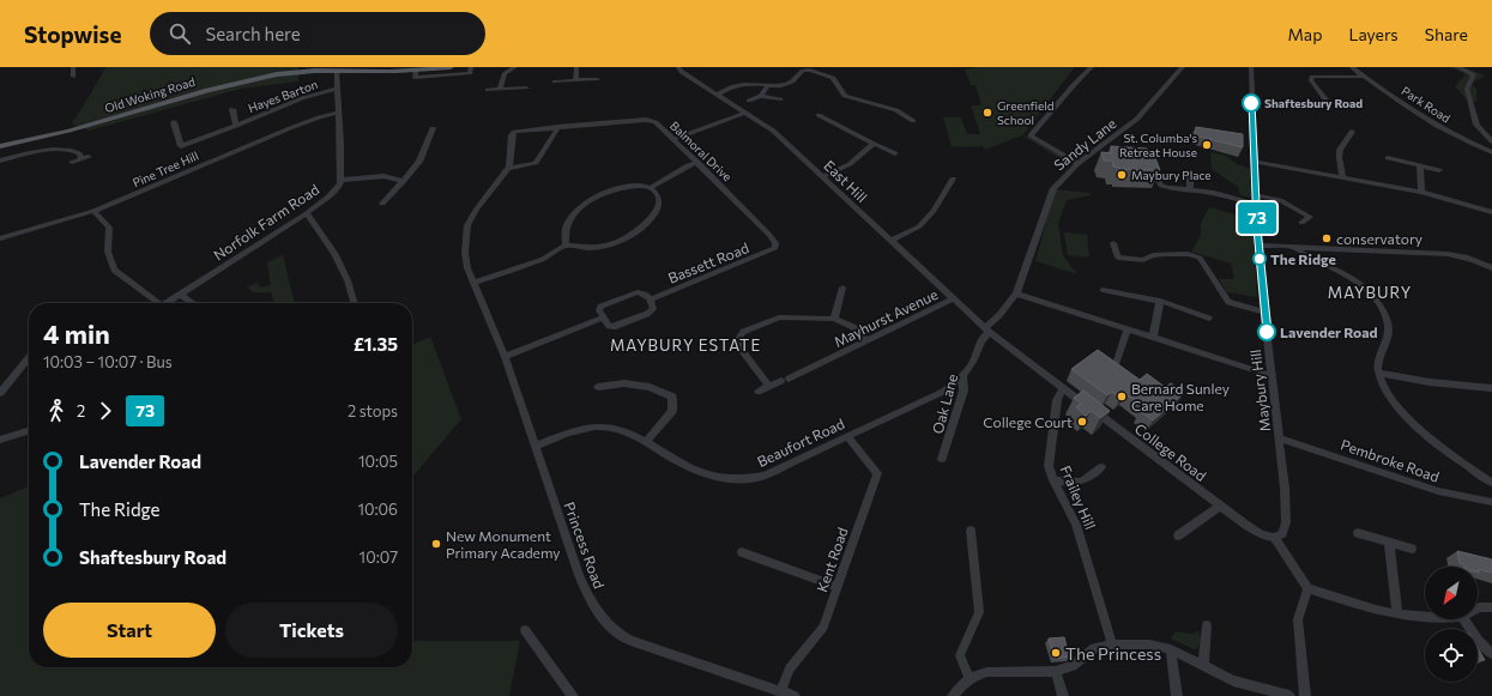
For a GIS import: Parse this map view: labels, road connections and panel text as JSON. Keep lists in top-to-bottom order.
{
  "streets": {
    "main road": ["Old Woking Road"],
    "street": [
      "Hayes Barton",
      "Park Road",
      "Sandy Lane",
      "Balmoral Drive",
      "Pine Tree Hill",
      "East Hill",
      "Norfolk Farm Road",
      "Bassett Road",
      "Mayhurst Avenue",
      "Maybury Hill",
      "Oak Lane",
      "Beaufort Road",
      "College Road",
      "Pembroke Road",
      "Frailey Hill",
      "Princess Road",
      "Kent Road"
    ]
  },
  "crossings": [
    ["Sandy Lane", "East Hill"],
    ["Sandy Lane", "Oak Lane"],
    ["Sandy Lane", "College Road"],
    ["Balmoral Drive", "Bassett Road"],
    ["East Hill", "Mayhurst Avenue"],
    ["East Hill", "Oak Lane"],
    ["East Hill", "College Road"],
    ["Maybury Hill", "College Road"],
    ["Maybury Hill", "Pembroke Road"],
    ["Oak Lane", "Beaufort Road"],
    ["Oak Lane", "College Road"],
    ["Beaufort Road", "Princess Road"],
    ["Beaufort Road", "Kent Road"],
    ["College Road", "Frailey Hill"],
    ["Princess Road", "Kent Road"]
  ],
  "districts": ["MAYBURY", "MAYBURY ESTATE"],
  "places": [
    "Shaftesbury Road",
    "Greenfield School",
    "St. Columba's Retreat House",
    "Maybury Place",
    "conservatory",
    "The Ridge",
    "Lavender Road",
    "Bernard Sunley Care Home",
    "College Court",
    "New Monument Primary Academy",
    "The Princess"
  ],
  "lines": ["bus line 73"],
  "north": "bottom left",
  "page": {
    "header": "Stopwise",
    "search": "Search here",
    "nav": ["Map", "Layers", "Share"],
    "on_map": "73",
    "heading": ["4 min", "10:03 – 10:07 · Bus", "£1.35"],
    "legs": ["2", "73", "2 stops"],
    "list": [
      {
        "name": "Lavender Road",
        "value": "10:05"
      },
      {
        "name": "The Ridge",
        "value": "10:06"
      },
      {
        "name": "Shaftesbury Road",
        "value": "10:07"
      }
    ],
    "buttons": ["Start", "Tickets"]
  }
}
